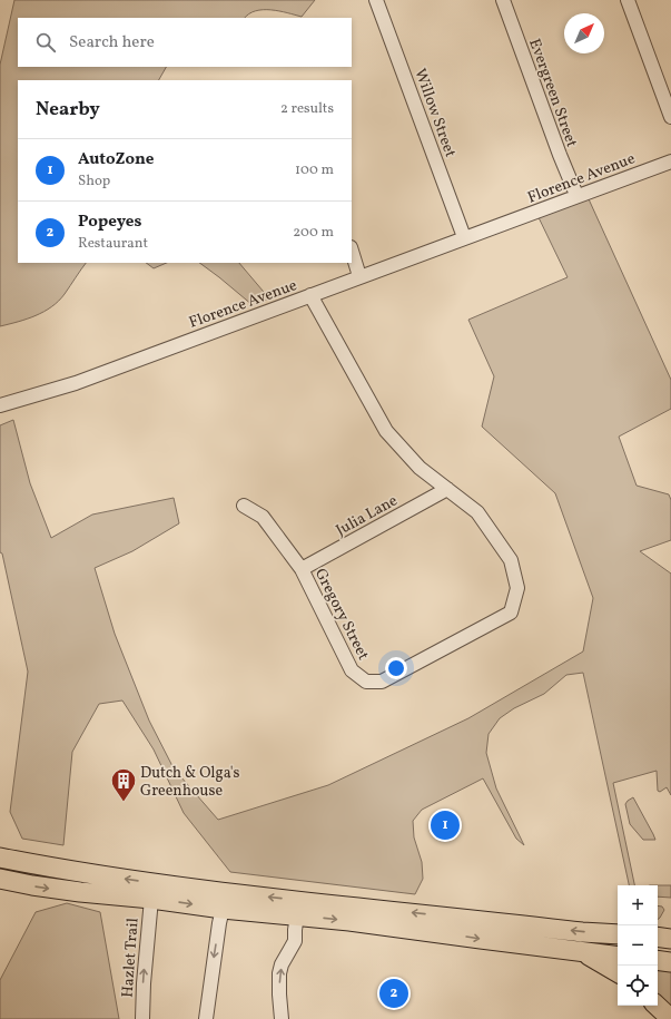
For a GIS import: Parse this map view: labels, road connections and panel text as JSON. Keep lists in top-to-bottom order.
{
  "streets": {
    "street": [
      "Evergreen Street",
      "Willow Street",
      "Florence Avenue",
      "Julia Lane",
      "Gregory Street",
      "Hazlet Trail"
    ]
  },
  "crossings": [
    ["Evergreen Street", "Florence Avenue"],
    ["Willow Street", "Florence Avenue"],
    ["Florence Avenue", "Gregory Street"],
    ["Julia Lane", "Gregory Street"]
  ],
  "places": {
    "building": ["Dutch & Olga's Greenhouse"]
  },
  "north": "top right",
  "page": {
    "search": "Search here",
    "heading": ["Nearby", "2 results"],
    "list": [
      {
        "mark": "1",
        "name": "AutoZone",
        "note": "Shop",
        "value": "100 m"
      },
      {
        "mark": "2",
        "name": "Popeyes",
        "note": "Restaurant",
        "value": "200 m"
      }
    ],
    "pins": ["1", "2"],
    "map_buttons": ["+", "−"]
  }
}
